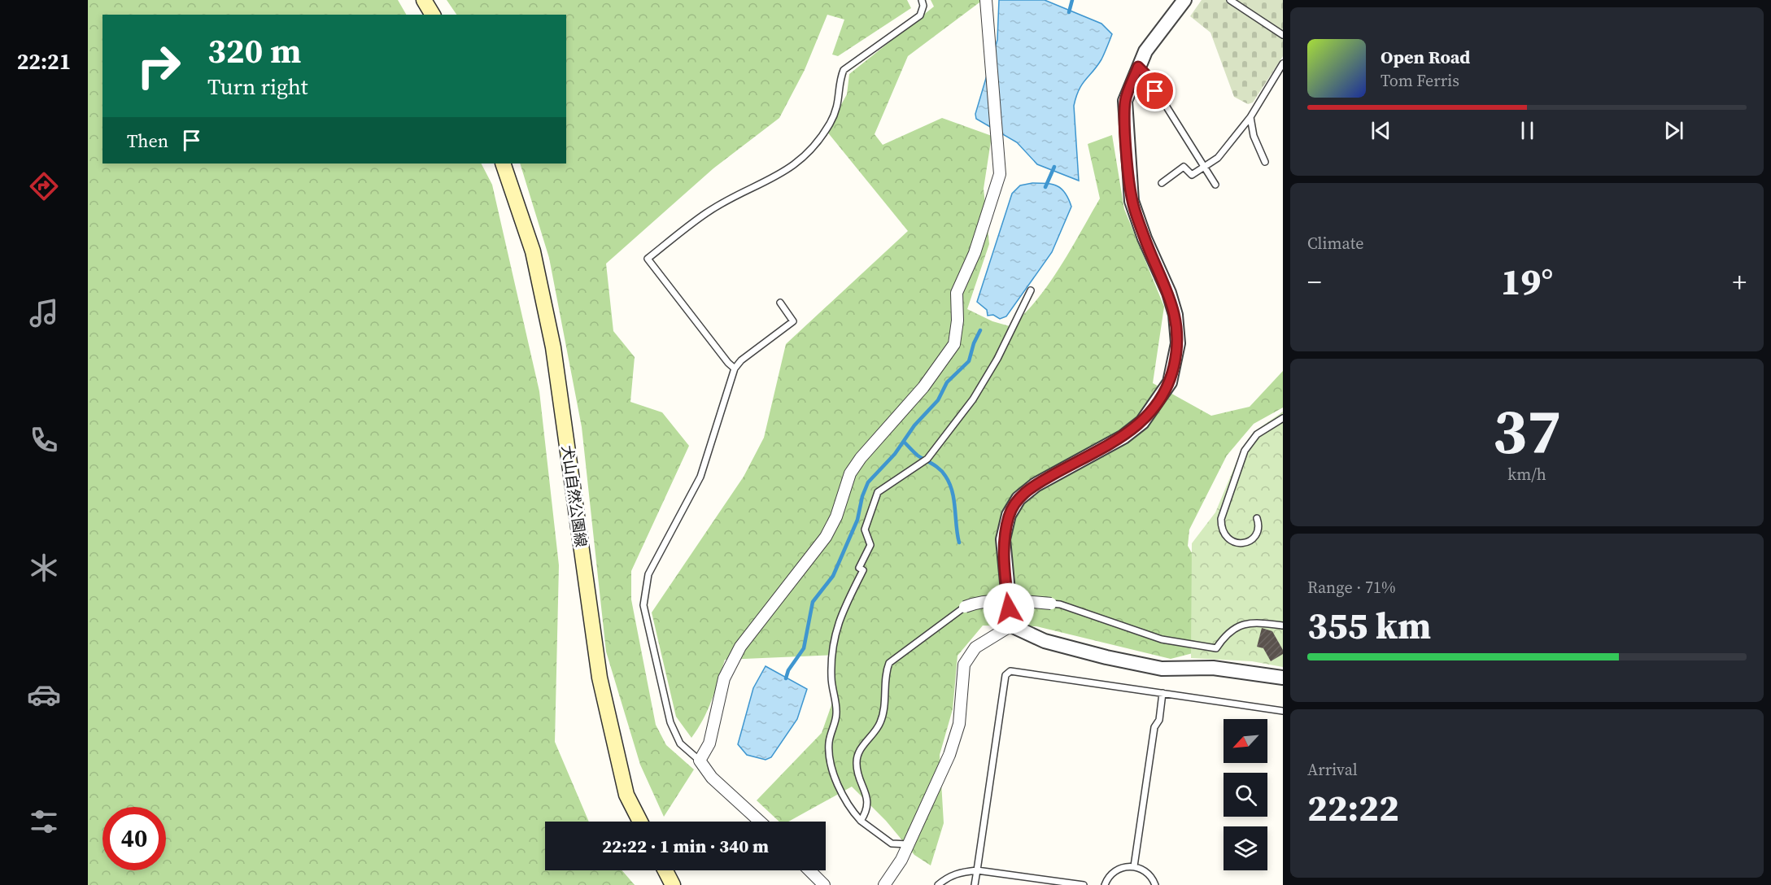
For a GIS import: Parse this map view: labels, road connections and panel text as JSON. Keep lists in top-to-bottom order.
{
  "streets": {
    "main road": ["犬山自然公園線"]
  },
  "north": "bottom left",
  "page": {
    "tabs": "22:21",
    "turn": ["320 m", "Turn right"],
    "song": ["Open Road", "Tom Ferris"],
    "then": "Then",
    "tile": [
      "Climate",
      ["37", "km/h"],
      ["Range · 71%", "355 km"],
      ["Arrival", "22:22"]
    ],
    "heat": ["−", "19°", "+"],
    "limit": "40",
    "trip": "22:22 · 1 min · 340 m"
  }
}
